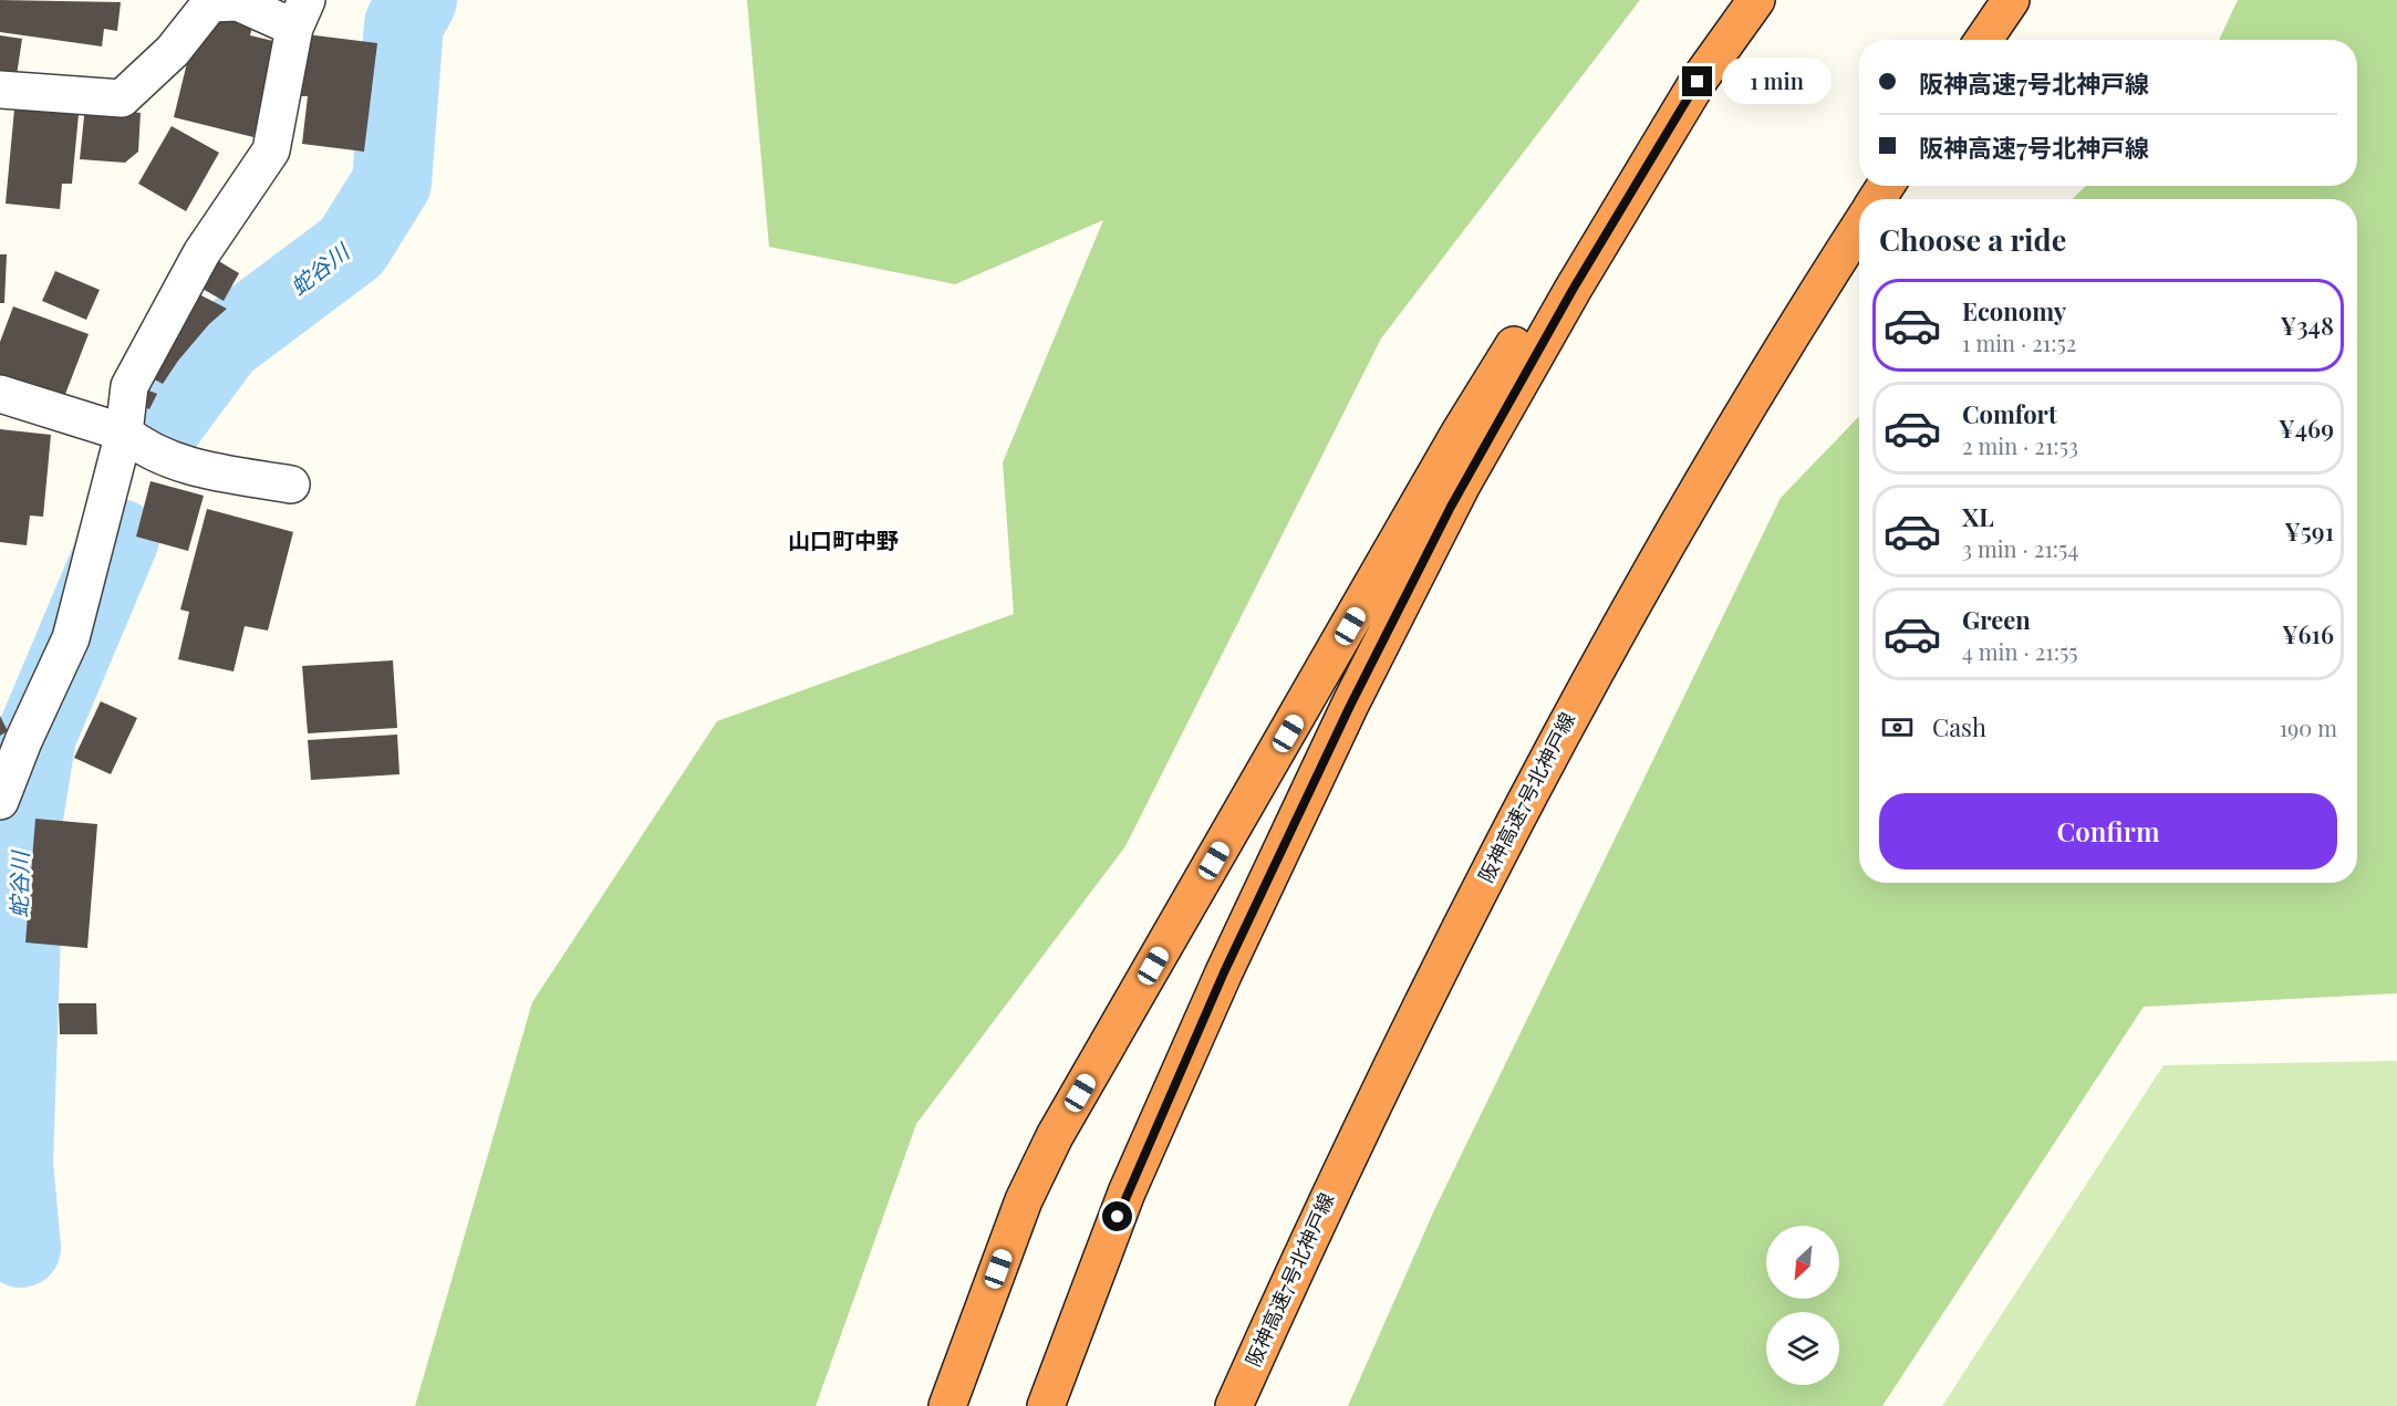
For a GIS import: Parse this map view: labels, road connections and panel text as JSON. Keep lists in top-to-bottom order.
{
  "streets": {
    "highway": ["阪神高速7号北神戸線"]
  },
  "districts": ["山口町中野"],
  "water": ["蛇谷川"],
  "north": "bottom left",
  "page": {
    "banner": ["阪神高速7号北神戸線", "阪神高速7号北神戸線"],
    "bubble": "1 min",
    "heading": "Choose a ride",
    "list": [
      {
        "name": "Economy",
        "note": "1 min · 21:52",
        "value": "¥348"
      },
      {
        "name": "Comfort",
        "note": "2 min · 21:53",
        "value": "¥469"
      },
      {
        "name": "XL",
        "note": "3 min · 21:54",
        "value": "¥591"
      },
      {
        "name": "Green",
        "note": "4 min · 21:55",
        "value": "¥616"
      }
    ],
    "pay": ["Cash", "190 m"],
    "buttons": "Confirm"
  }
}
